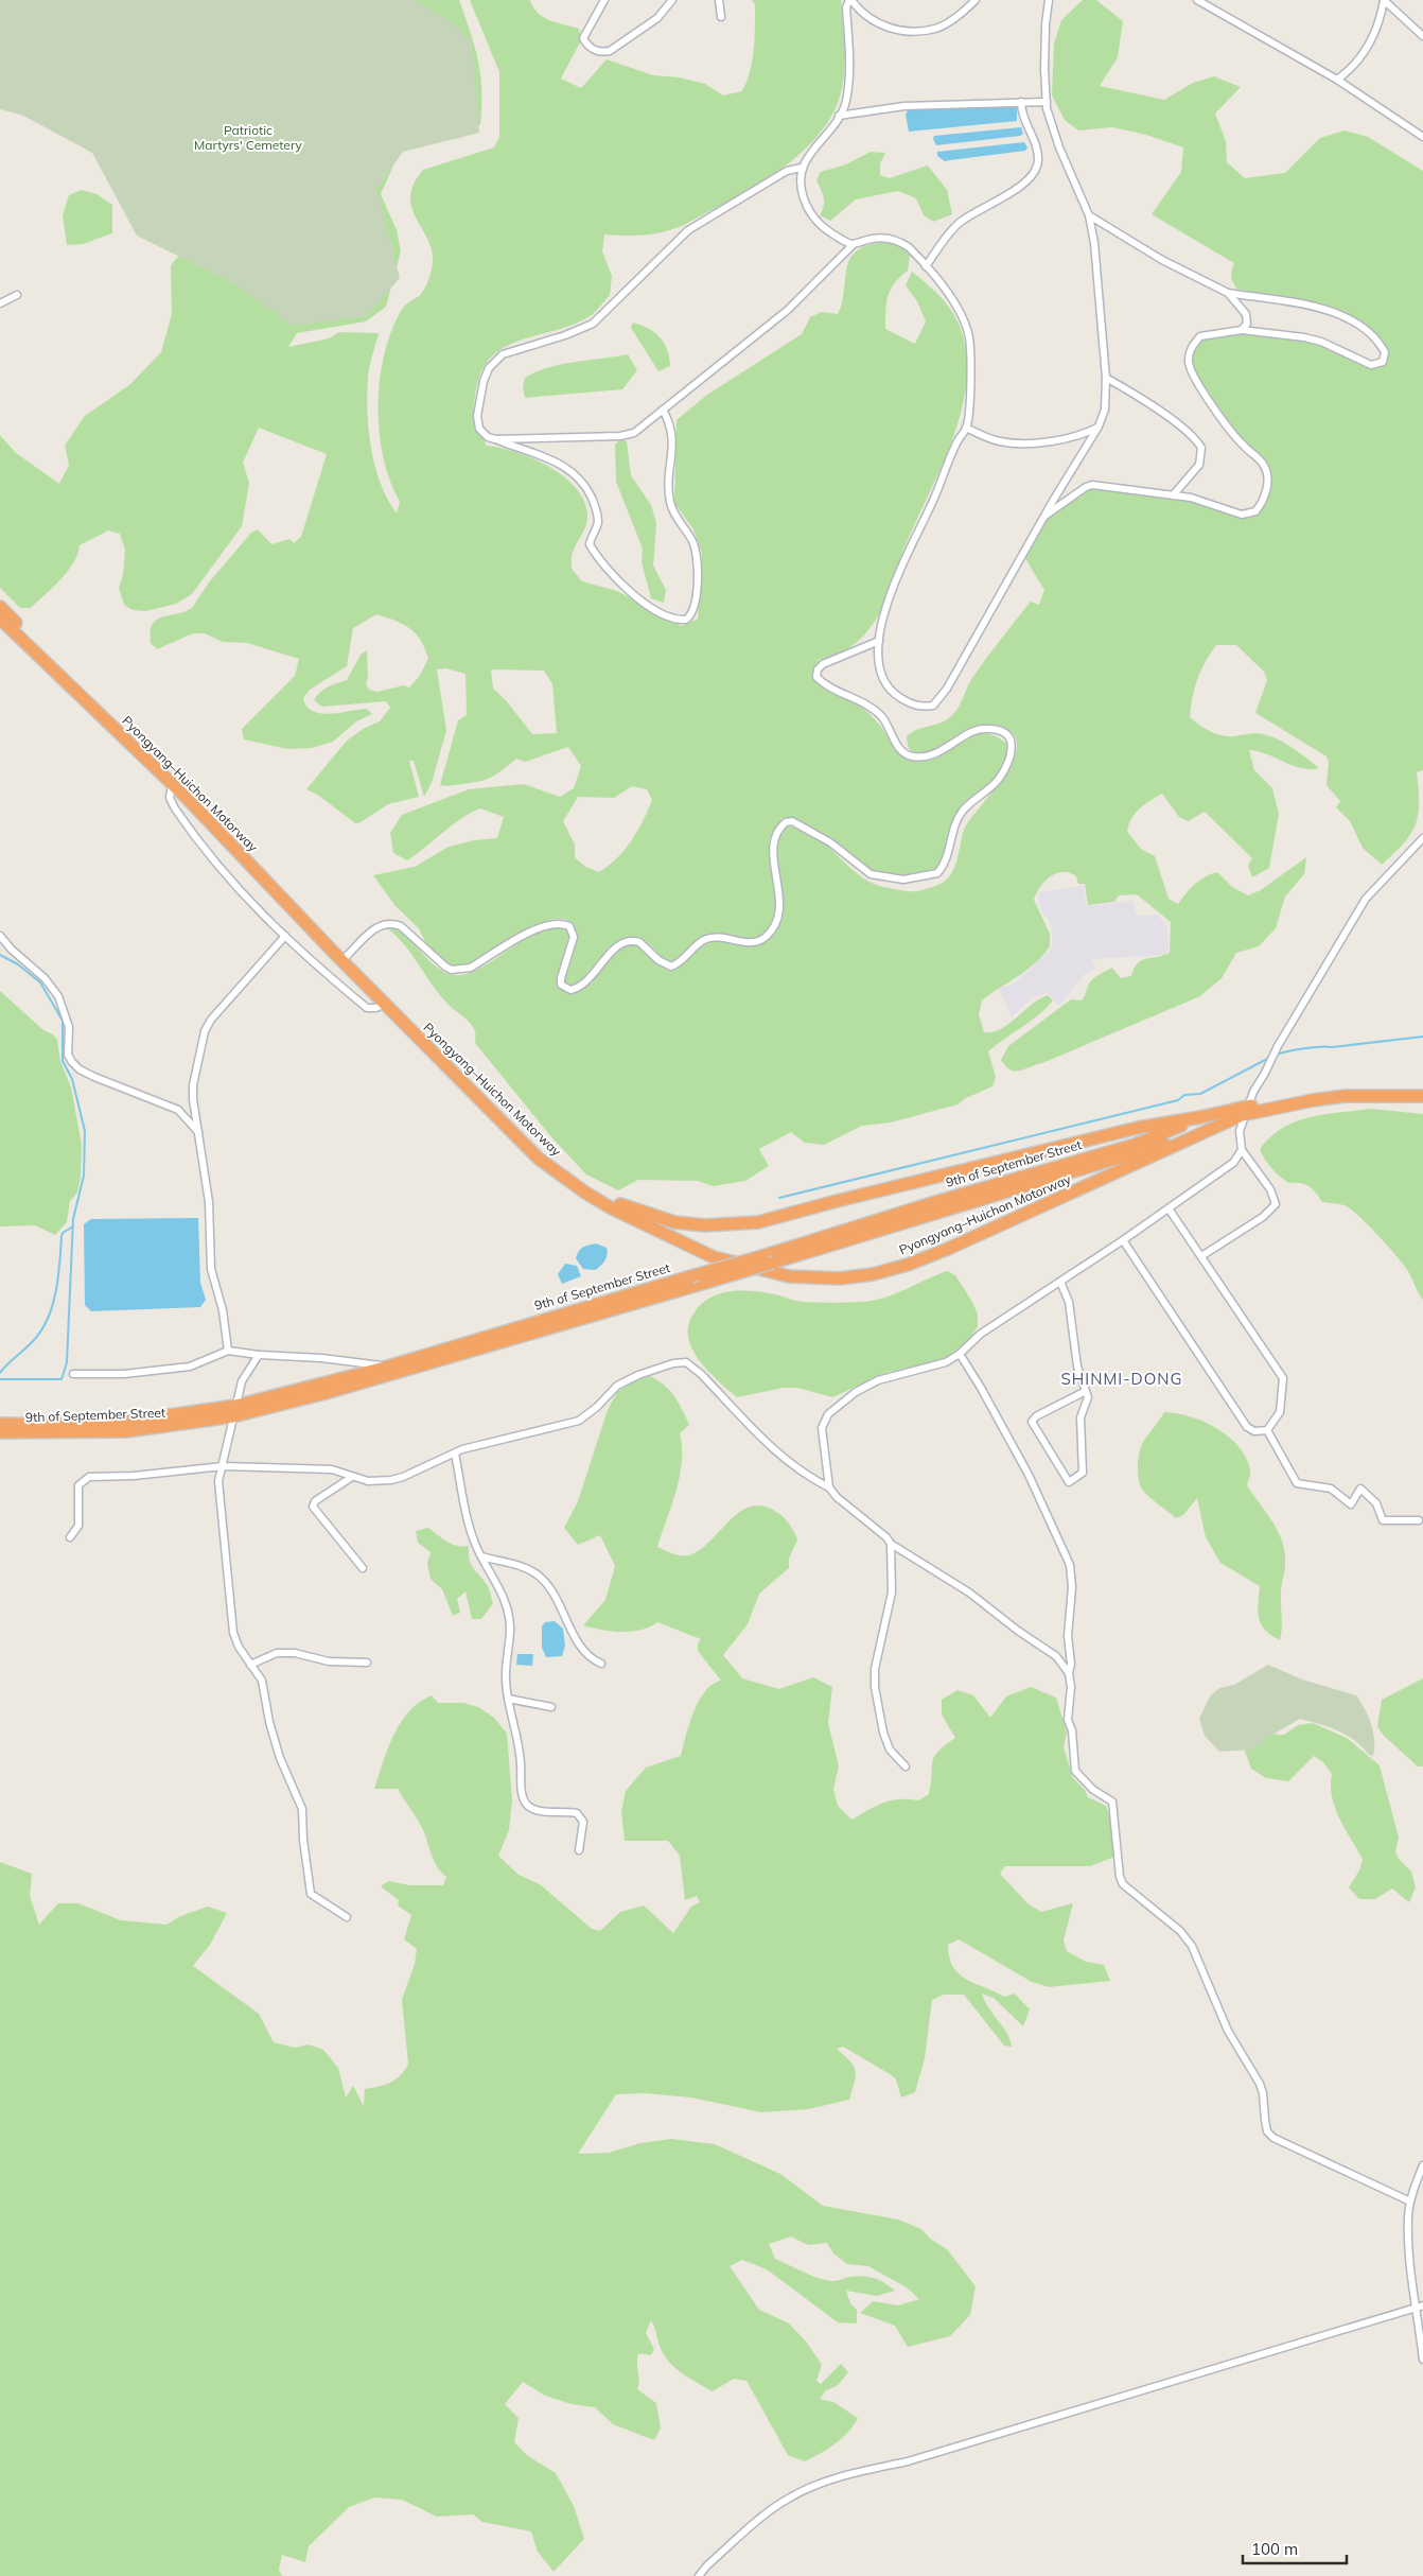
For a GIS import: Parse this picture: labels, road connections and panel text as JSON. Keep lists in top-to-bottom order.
{
  "streets": {
    "highway": ["Pyongyang–Huichon Motorway", "9th of September Street"]
  },
  "crossings": [
    ["Pyongyang–Huichon Motorway", "9th of September Street"]
  ],
  "districts": ["SHINMI-DONG"],
  "parks": ["Patriotic Martyrs' Cemetery"],
  "scale_bar": "100 m"
}
